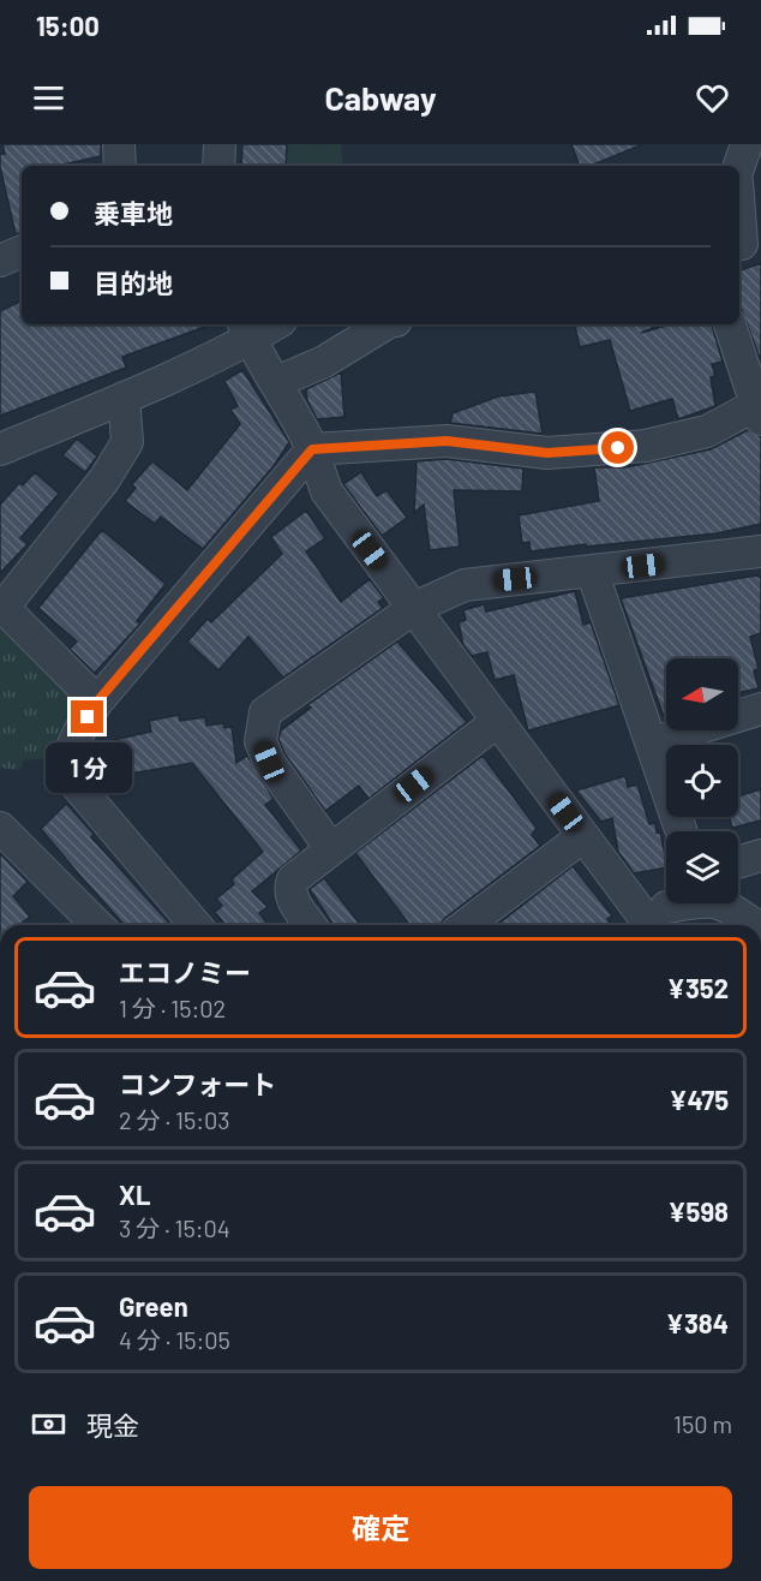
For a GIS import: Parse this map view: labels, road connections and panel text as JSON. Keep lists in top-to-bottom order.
{
  "north": "left",
  "page": {
    "status": "15:00",
    "header": "Cabway",
    "banner": ["乗車地", "目的地"],
    "bubble": "1 分",
    "list": [
      {
        "name": "エコノミー",
        "note": "1 分 · 15:02",
        "value": "¥352"
      },
      {
        "name": "コンフォート",
        "note": "2 分 · 15:03",
        "value": "¥475"
      },
      {
        "name": "XL",
        "note": "3 分 · 15:04",
        "value": "¥598"
      },
      {
        "name": "Green",
        "note": "4 分 · 15:05",
        "value": "¥384"
      }
    ],
    "pay": ["現金", "150 m"],
    "buttons": "確定"
  }
}
